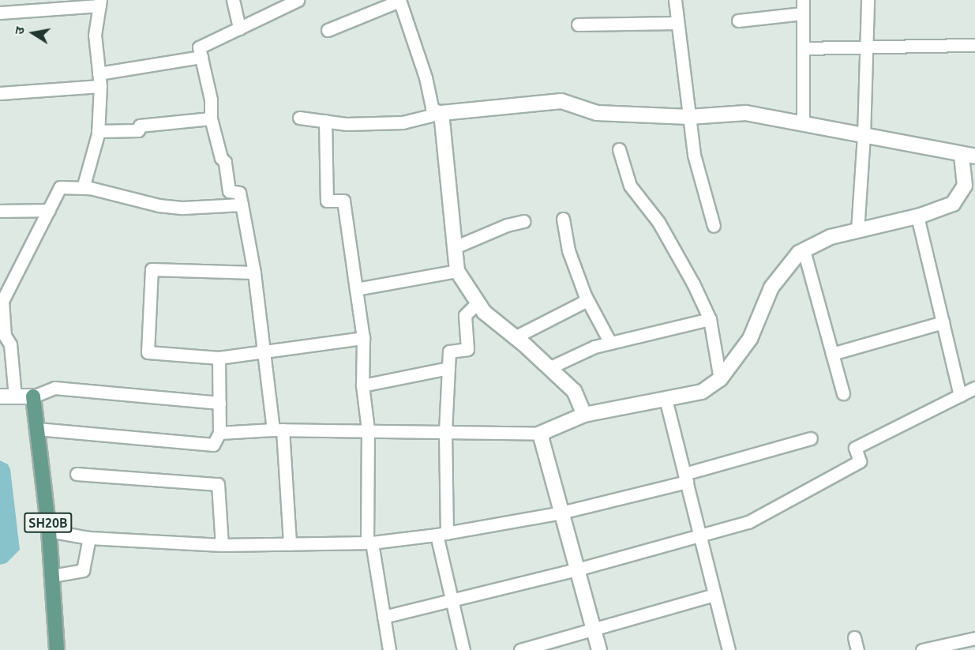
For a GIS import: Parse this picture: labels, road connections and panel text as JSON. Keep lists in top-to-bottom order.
{
  "streets": {
    "main road": ["SH20B"]
  },
  "north": "left"
}
